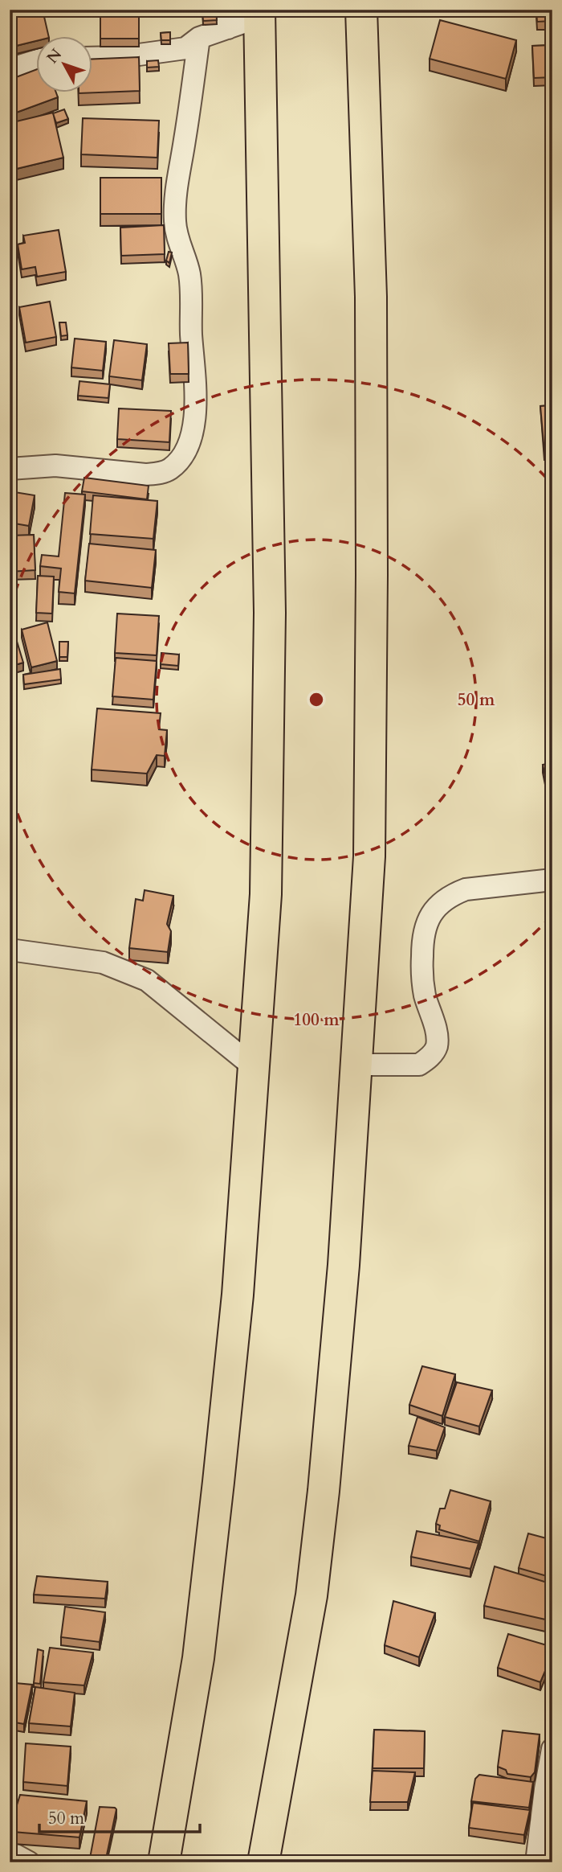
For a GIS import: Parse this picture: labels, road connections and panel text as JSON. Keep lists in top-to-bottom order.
{
  "scale_bar": "50 m",
  "north": "top left",
  "rings": ["50 m", "100 m"]
}
